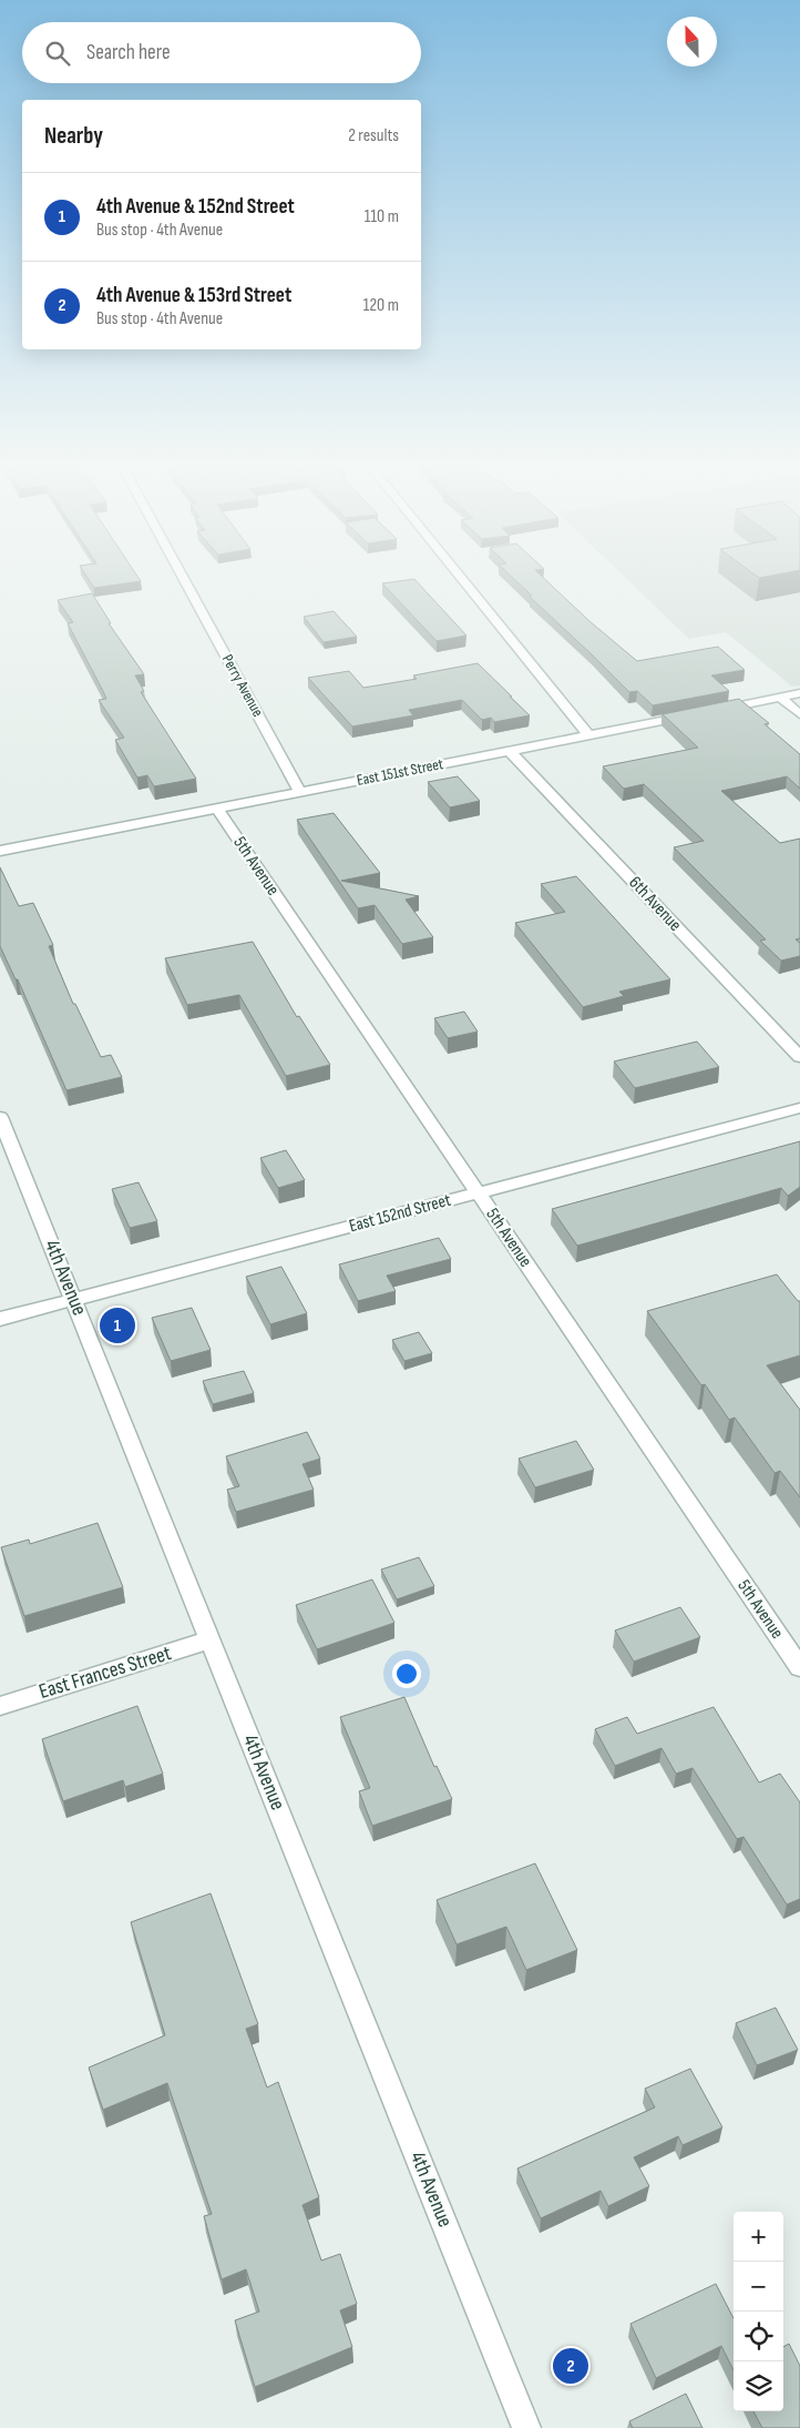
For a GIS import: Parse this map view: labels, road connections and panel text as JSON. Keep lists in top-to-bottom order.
{
  "streets": {
    "street": [
      "Perry Avenue",
      "East 151st Street",
      "5th Avenue",
      "6th Avenue",
      "East 152nd Street",
      "4th Avenue",
      "East Frances Street"
    ]
  },
  "crossings": [
    ["Perry Avenue", "East 151st Street"],
    ["East 151st Street", "5th Avenue"],
    ["East 151st Street", "6th Avenue"],
    ["5th Avenue", "East 152nd Street"],
    ["East 152nd Street", "4th Avenue"],
    ["4th Avenue", "East Frances Street"]
  ],
  "north": "top",
  "page": {
    "search": "Search here",
    "heading": ["Nearby", "2 results"],
    "list": [
      {
        "mark": "1",
        "name": "4th Avenue & 152nd Street",
        "note": "Bus stop · 4th Avenue",
        "value": "110 m"
      },
      {
        "mark": "2",
        "name": "4th Avenue & 153rd Street",
        "note": "Bus stop · 4th Avenue",
        "value": "120 m"
      }
    ],
    "pins": ["1", "2"],
    "map_buttons": ["+", "−"]
  }
}
